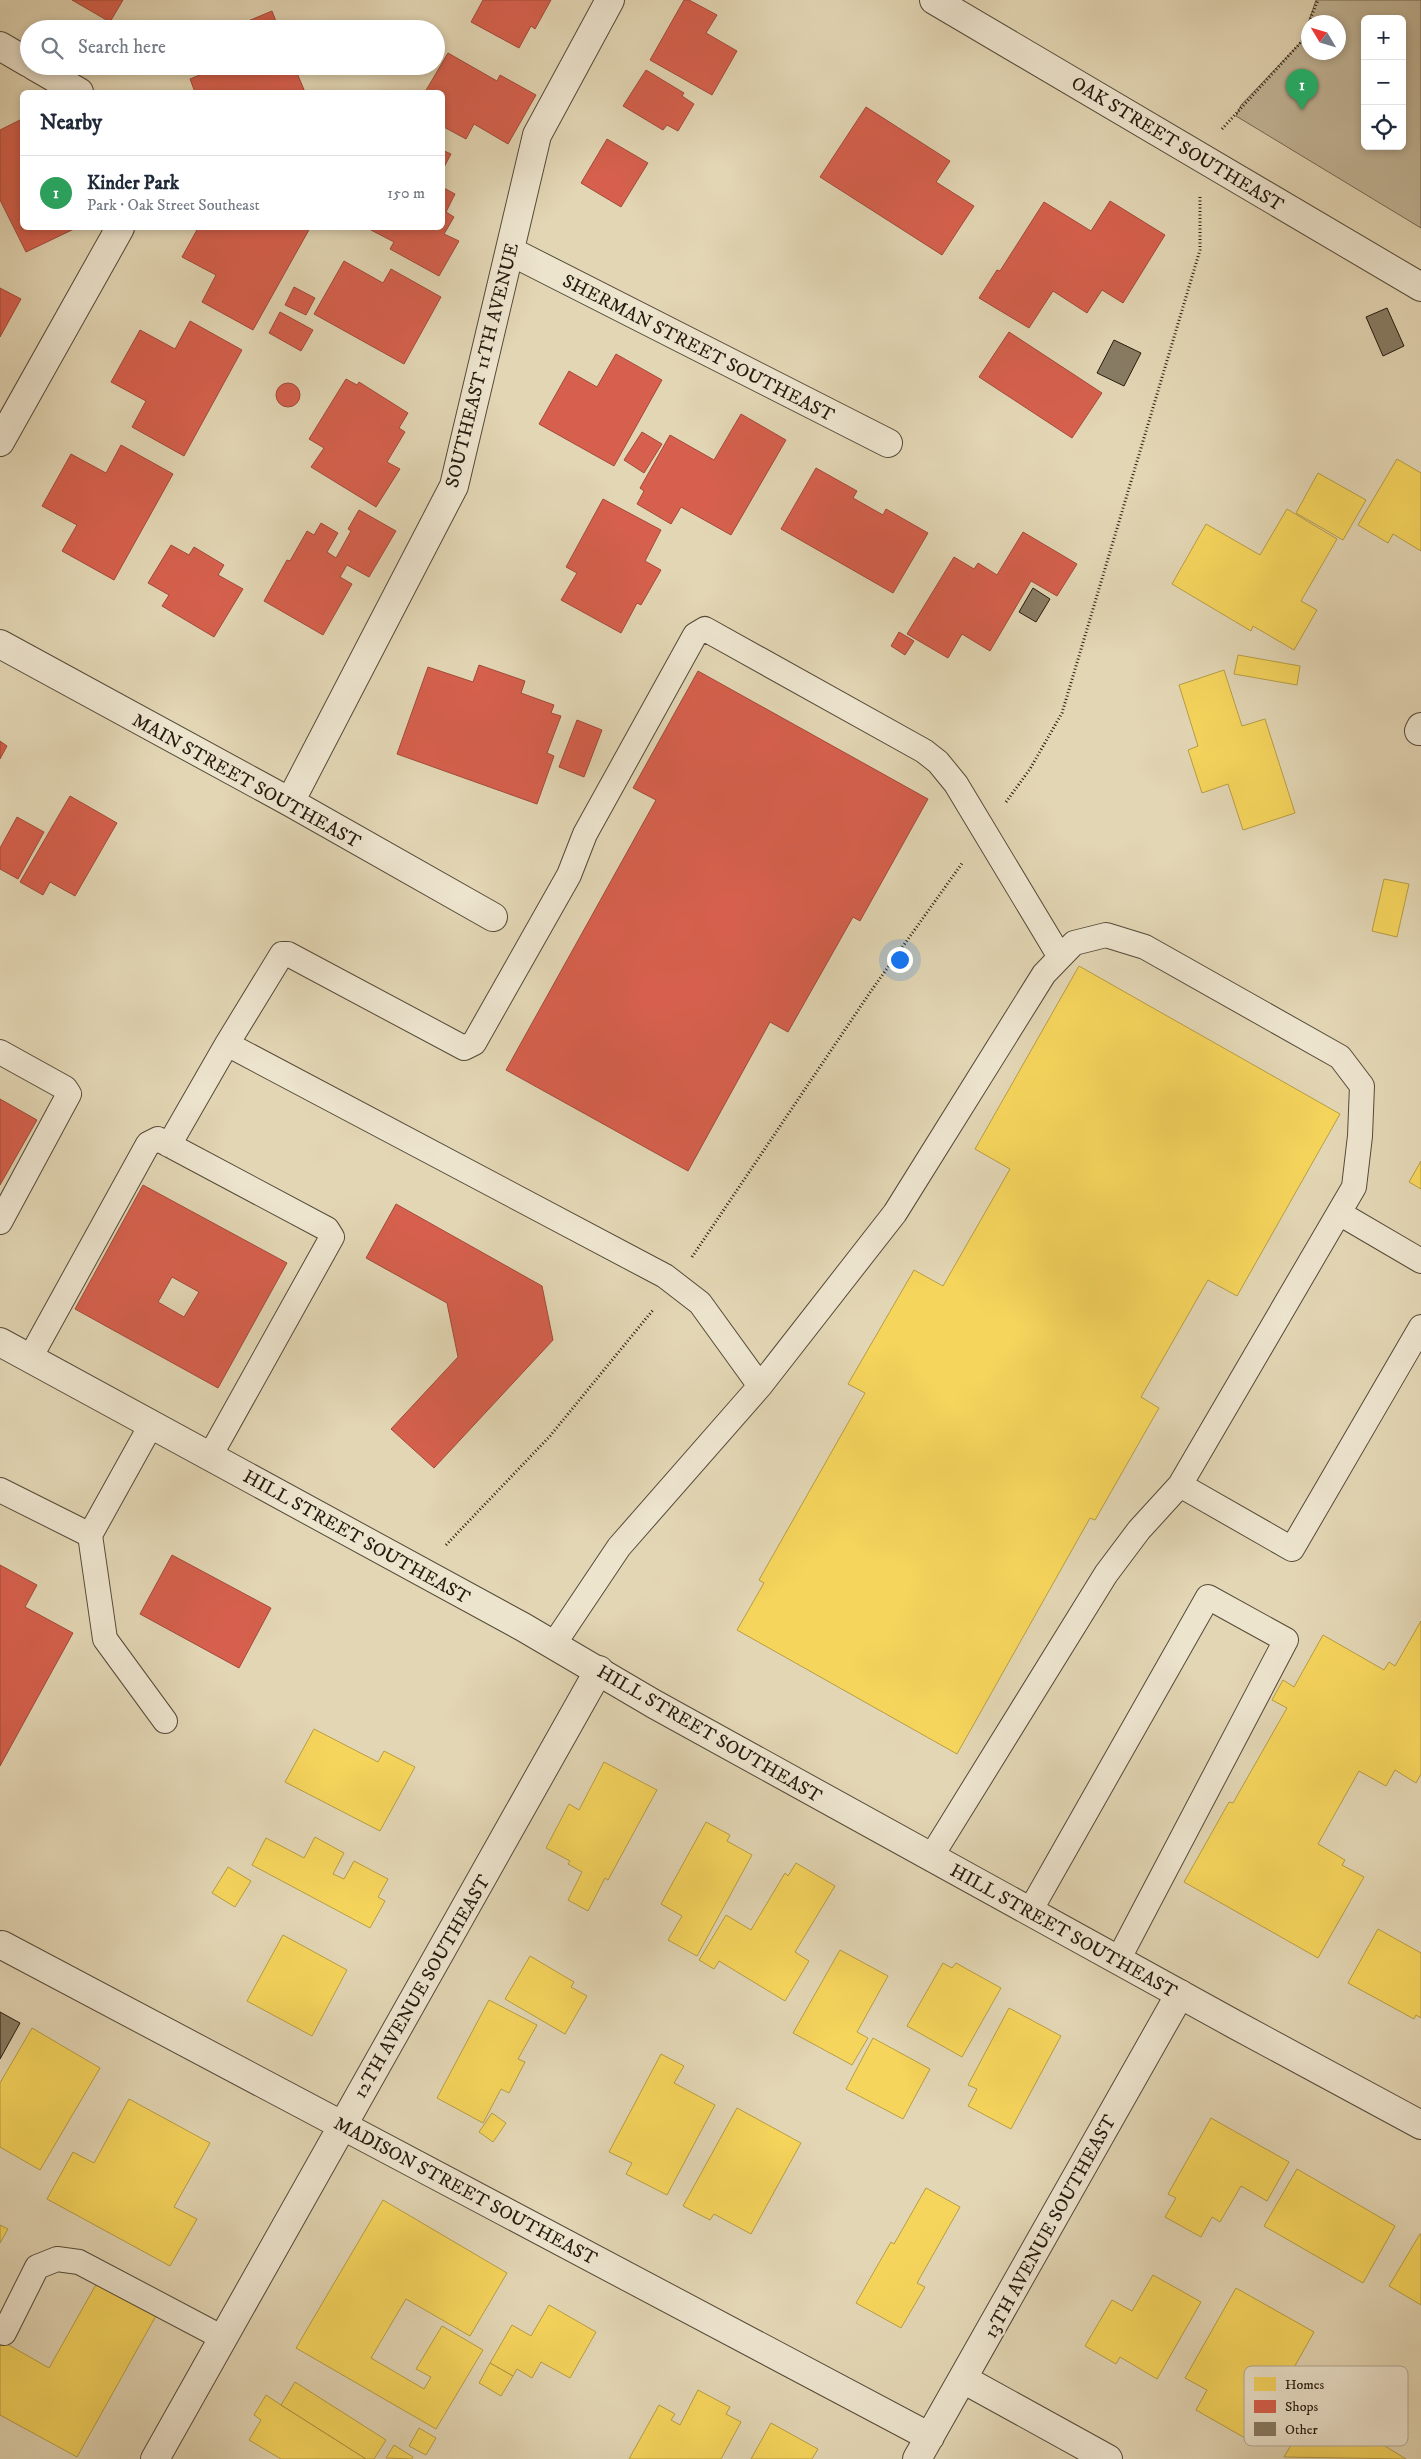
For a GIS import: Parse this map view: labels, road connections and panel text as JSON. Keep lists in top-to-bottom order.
{
  "streets": {
    "street": [
      "OAK STREET SOUTHEAST",
      "SHERMAN STREET SOUTHEAST",
      "SOUTHEAST 11TH AVENUE",
      "MAIN STREET SOUTHEAST",
      "HILL STREET SOUTHEAST",
      "12TH AVENUE SOUTHEAST",
      "MADISON STREET SOUTHEAST",
      "13TH AVENUE SOUTHEAST"
    ]
  },
  "crossings": [
    ["SHERMAN STREET SOUTHEAST", "SOUTHEAST 11TH AVENUE"],
    ["SOUTHEAST 11TH AVENUE", "MAIN STREET SOUTHEAST"],
    ["HILL STREET SOUTHEAST", "12TH AVENUE SOUTHEAST"],
    ["HILL STREET SOUTHEAST", "13TH AVENUE SOUTHEAST"],
    ["12TH AVENUE SOUTHEAST", "MADISON STREET SOUTHEAST"],
    ["MADISON STREET SOUTHEAST", "13TH AVENUE SOUTHEAST"]
  ],
  "legend": ["Homes", "Shops", "Other"],
  "north": "top left",
  "page": {
    "map_buttons": ["+", "−"],
    "search": "Search here",
    "pins": "1",
    "heading": "Nearby",
    "list": [
      {
        "mark": "1",
        "name": "Kinder Park",
        "note": "Park · Oak Street Southeast",
        "value": "150 m"
      }
    ]
  }
}
